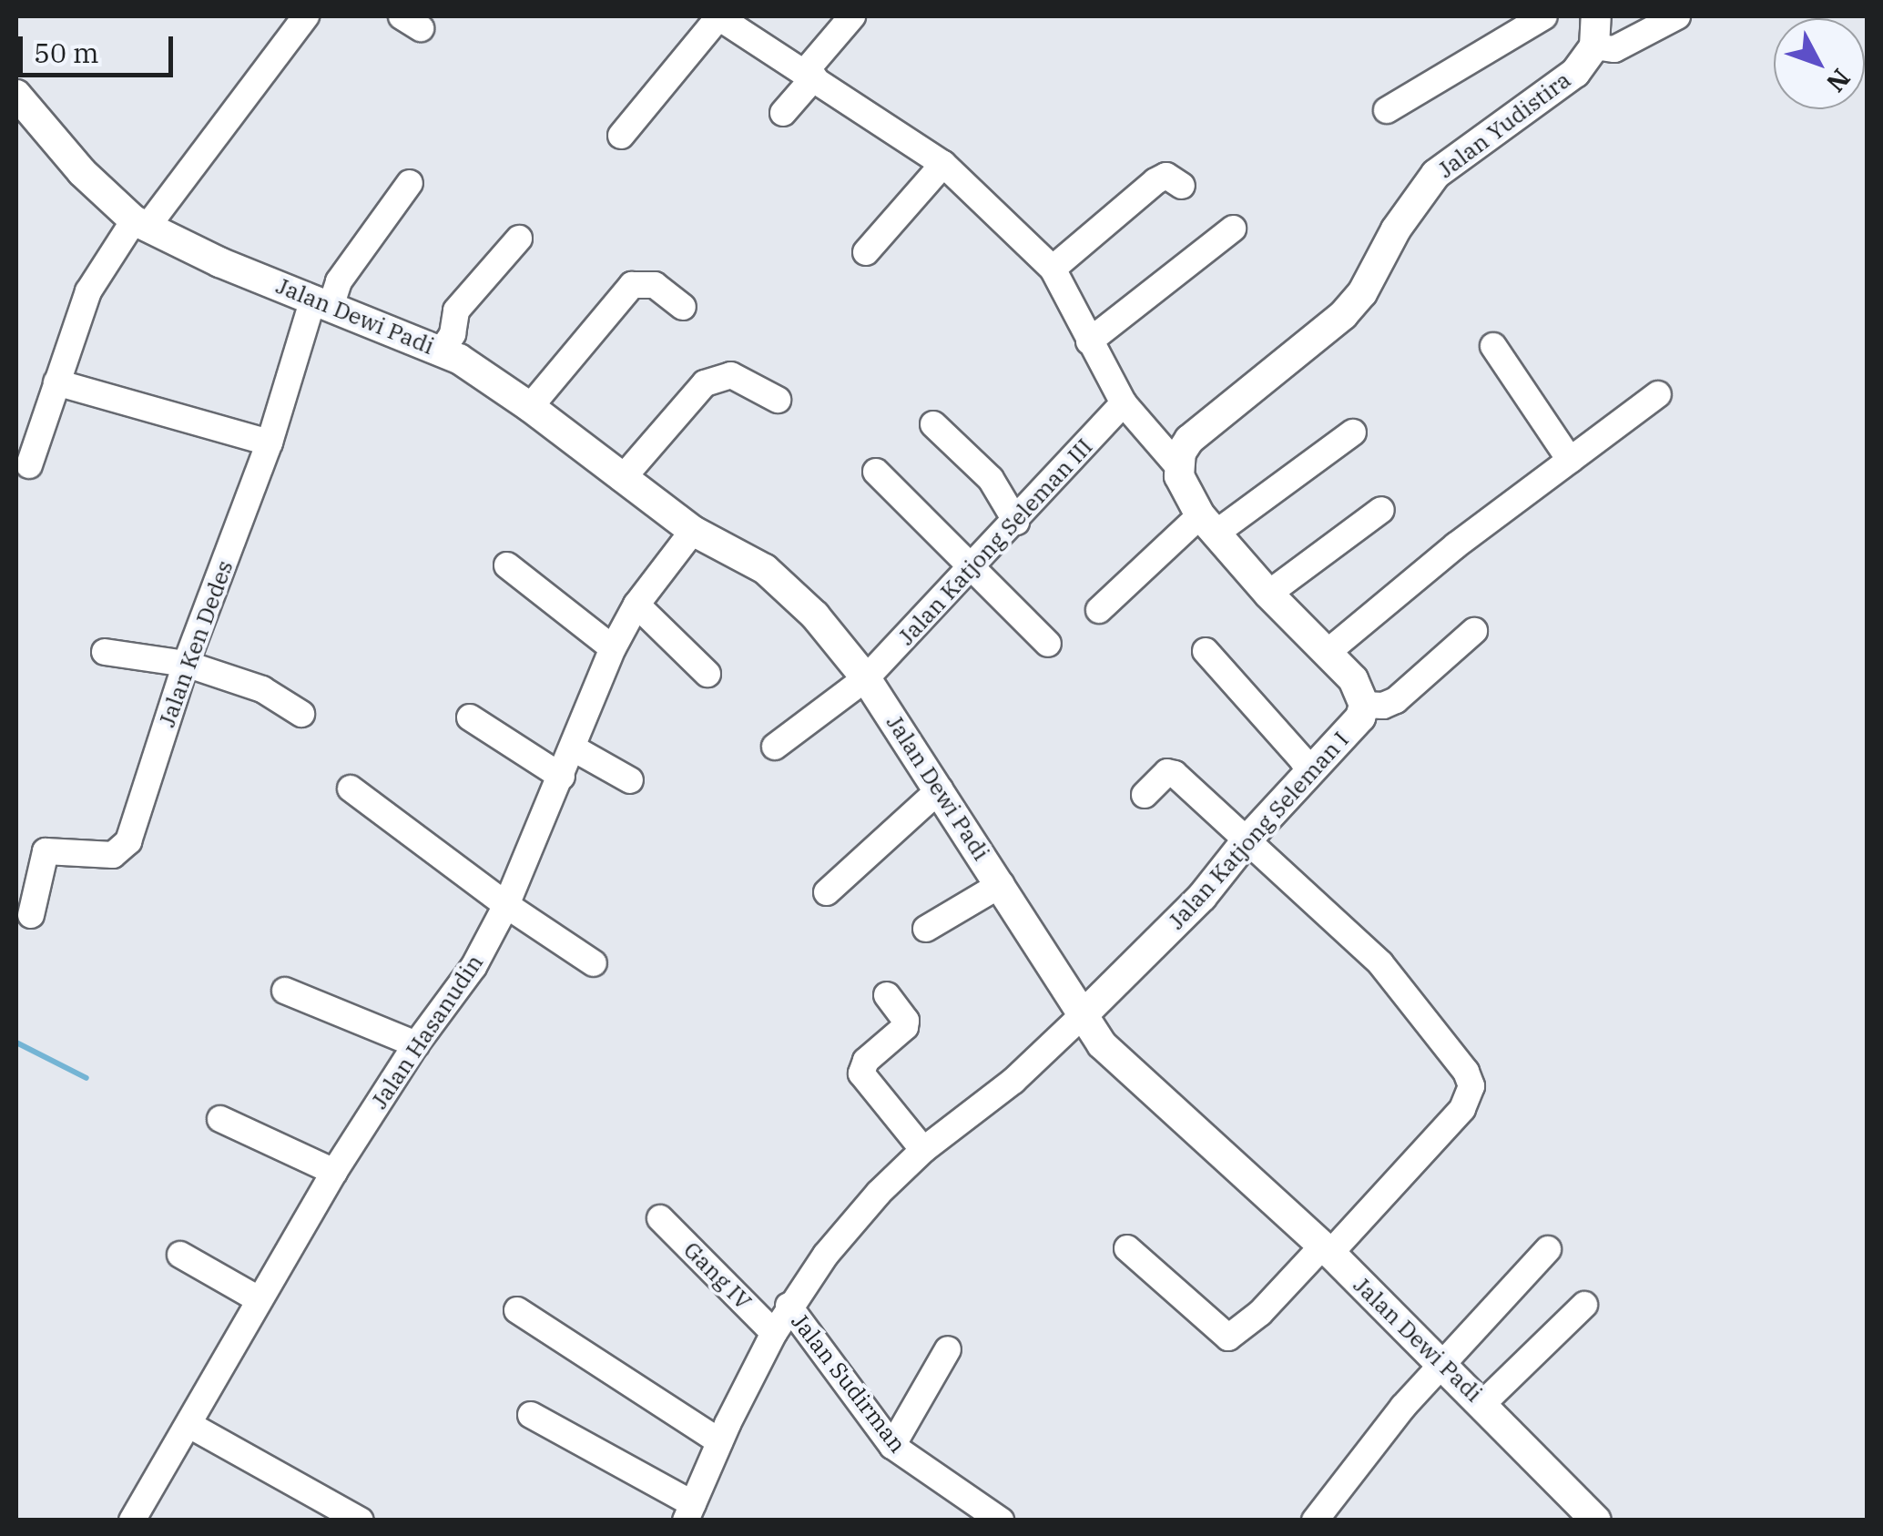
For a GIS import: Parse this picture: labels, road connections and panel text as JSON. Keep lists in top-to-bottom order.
{
  "streets": {
    "street": [
      "Jalan Yudistira",
      "Jalan Dewi Padi",
      "Jalan Katjong Seleman III",
      "Jalan Ken Dedes",
      "Jalan Katjong Seleman I",
      "Jalan Hasanudin",
      "Gang IV",
      "Jalan Sudirman"
    ]
  },
  "crossings": [
    ["Jalan Dewi Padi", "Jalan Katjong Seleman III"],
    ["Jalan Dewi Padi", "Jalan Ken Dedes"],
    ["Jalan Dewi Padi", "Jalan Katjong Seleman I"],
    ["Jalan Dewi Padi", "Jalan Hasanudin"]
  ],
  "scale_bar": "50 m",
  "north": "bottom right"
}
